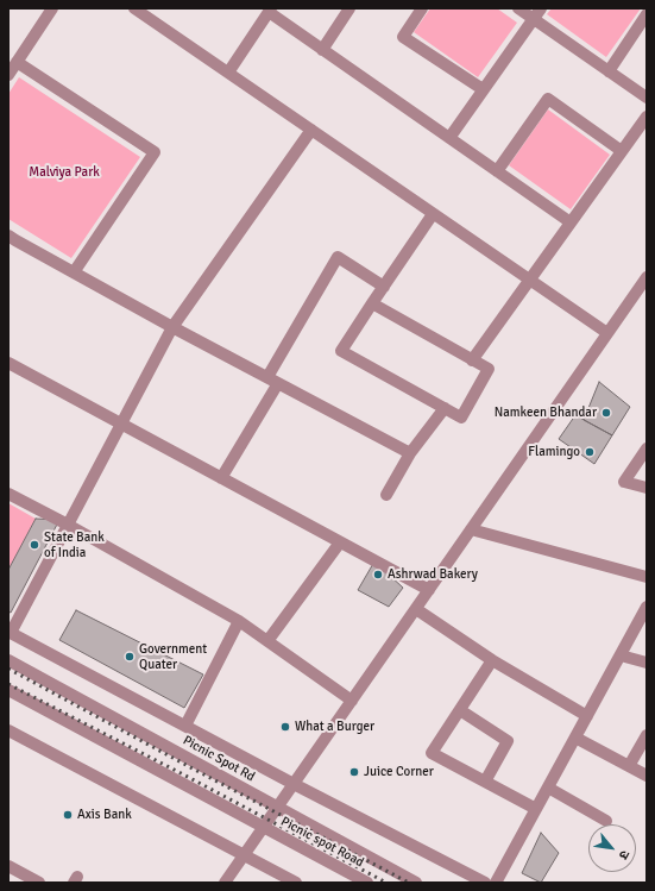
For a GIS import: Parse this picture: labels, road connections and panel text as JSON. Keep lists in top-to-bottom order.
{
  "streets": {
    "street": ["Picnic Spot Rd", "Picnic spot Road"]
  },
  "parks": ["Malviya Park"],
  "places": [
    "Namkeen Bhandar",
    "Flamingo",
    "State Bank of India",
    "Ashrwad Bakery",
    "Government Quater",
    "What a Burger",
    "Juice Corner",
    "Axis Bank"
  ],
  "north": "bottom right"
}
